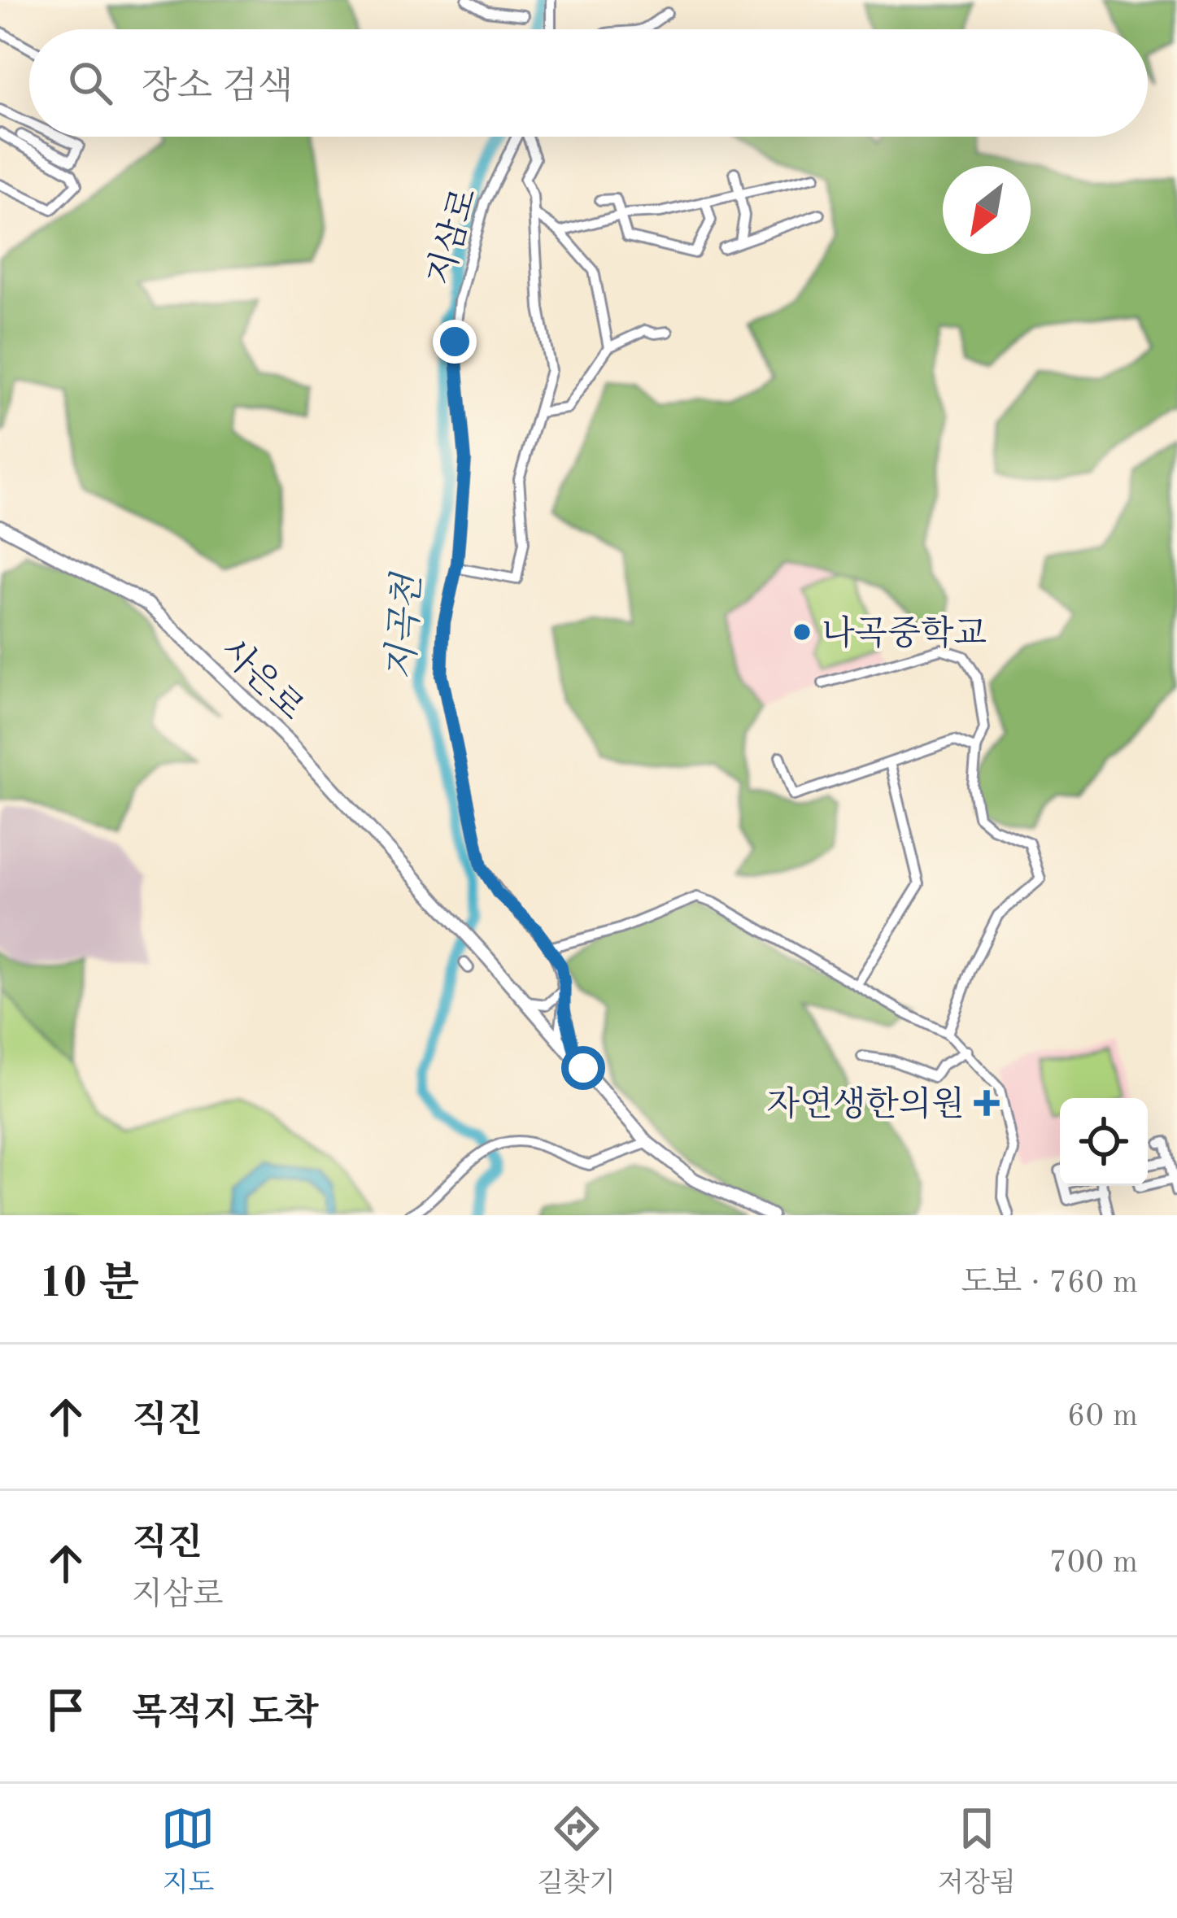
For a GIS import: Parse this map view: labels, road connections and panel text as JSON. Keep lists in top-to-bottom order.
{
  "streets": {
    "main road": ["사은로"],
    "street": ["지삼로"]
  },
  "water": ["지곡천"],
  "places": {
    "other": ["나곡중학교"],
    "health": ["자연생한의원"]
  },
  "north": "bottom left",
  "page": {
    "search": "장소 검색",
    "heading": ["10 분", "도보 · 760 m"],
    "list": [
      ["직진", "60 m"],
      ["직진", "지삼로", "700 m"],
      "목적지 도착"
    ],
    "nav": ["지도", "길찾기", "저장됨"]
  }
}
